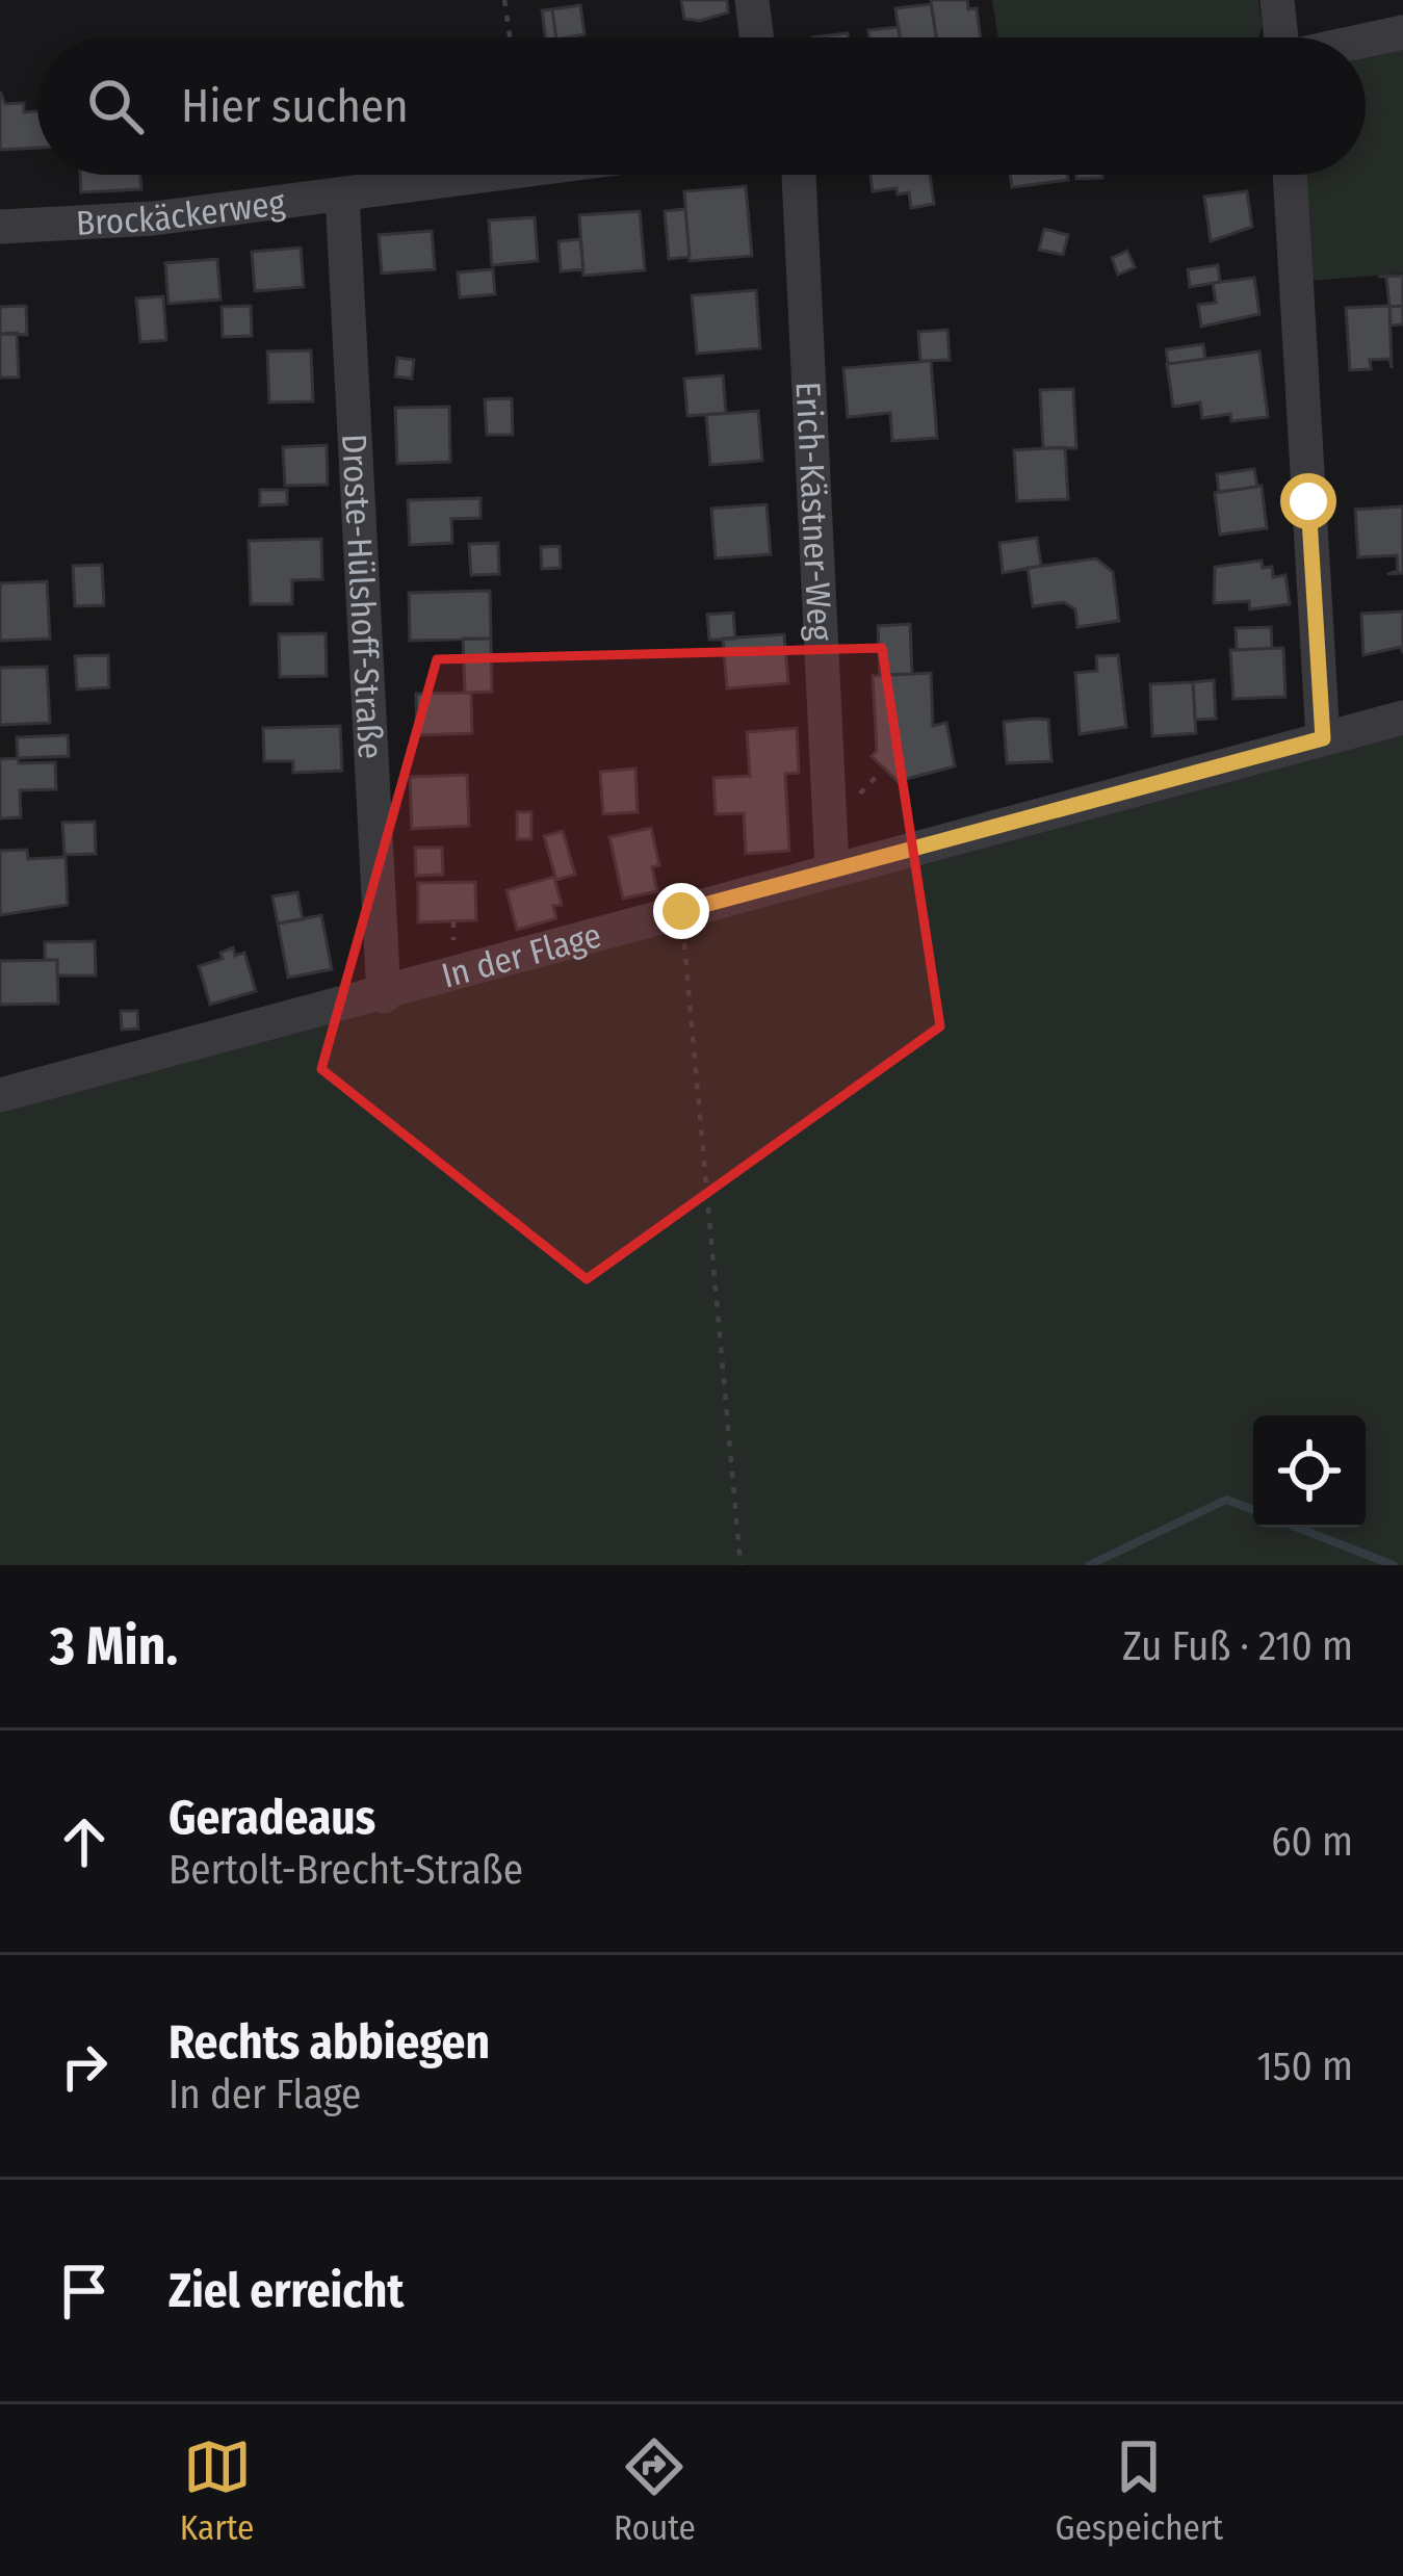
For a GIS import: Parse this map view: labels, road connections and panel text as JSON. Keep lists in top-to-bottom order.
{
  "streets": {
    "street": [
      "Brockäckerweg",
      "Erich-Kästner-Weg",
      "Droste-Hülshoff-Straße",
      "In der Flage"
    ]
  },
  "crossings": [
    ["Brockäckerweg", "Droste-Hülshoff-Straße"],
    ["Erich-Kästner-Weg", "In der Flage"],
    ["Droste-Hülshoff-Straße", "In der Flage"]
  ],
  "page": {
    "search": "Hier suchen",
    "heading": ["3 Min.", "Zu Fuß · 210 m"],
    "list": [
      ["Geradeaus", "Bertolt-Brecht-Straße", "60 m"],
      ["Rechts abbiegen", "In der Flage", "150 m"],
      "Ziel erreicht"
    ],
    "nav": ["Karte", "Route", "Gespeichert"]
  }
}
